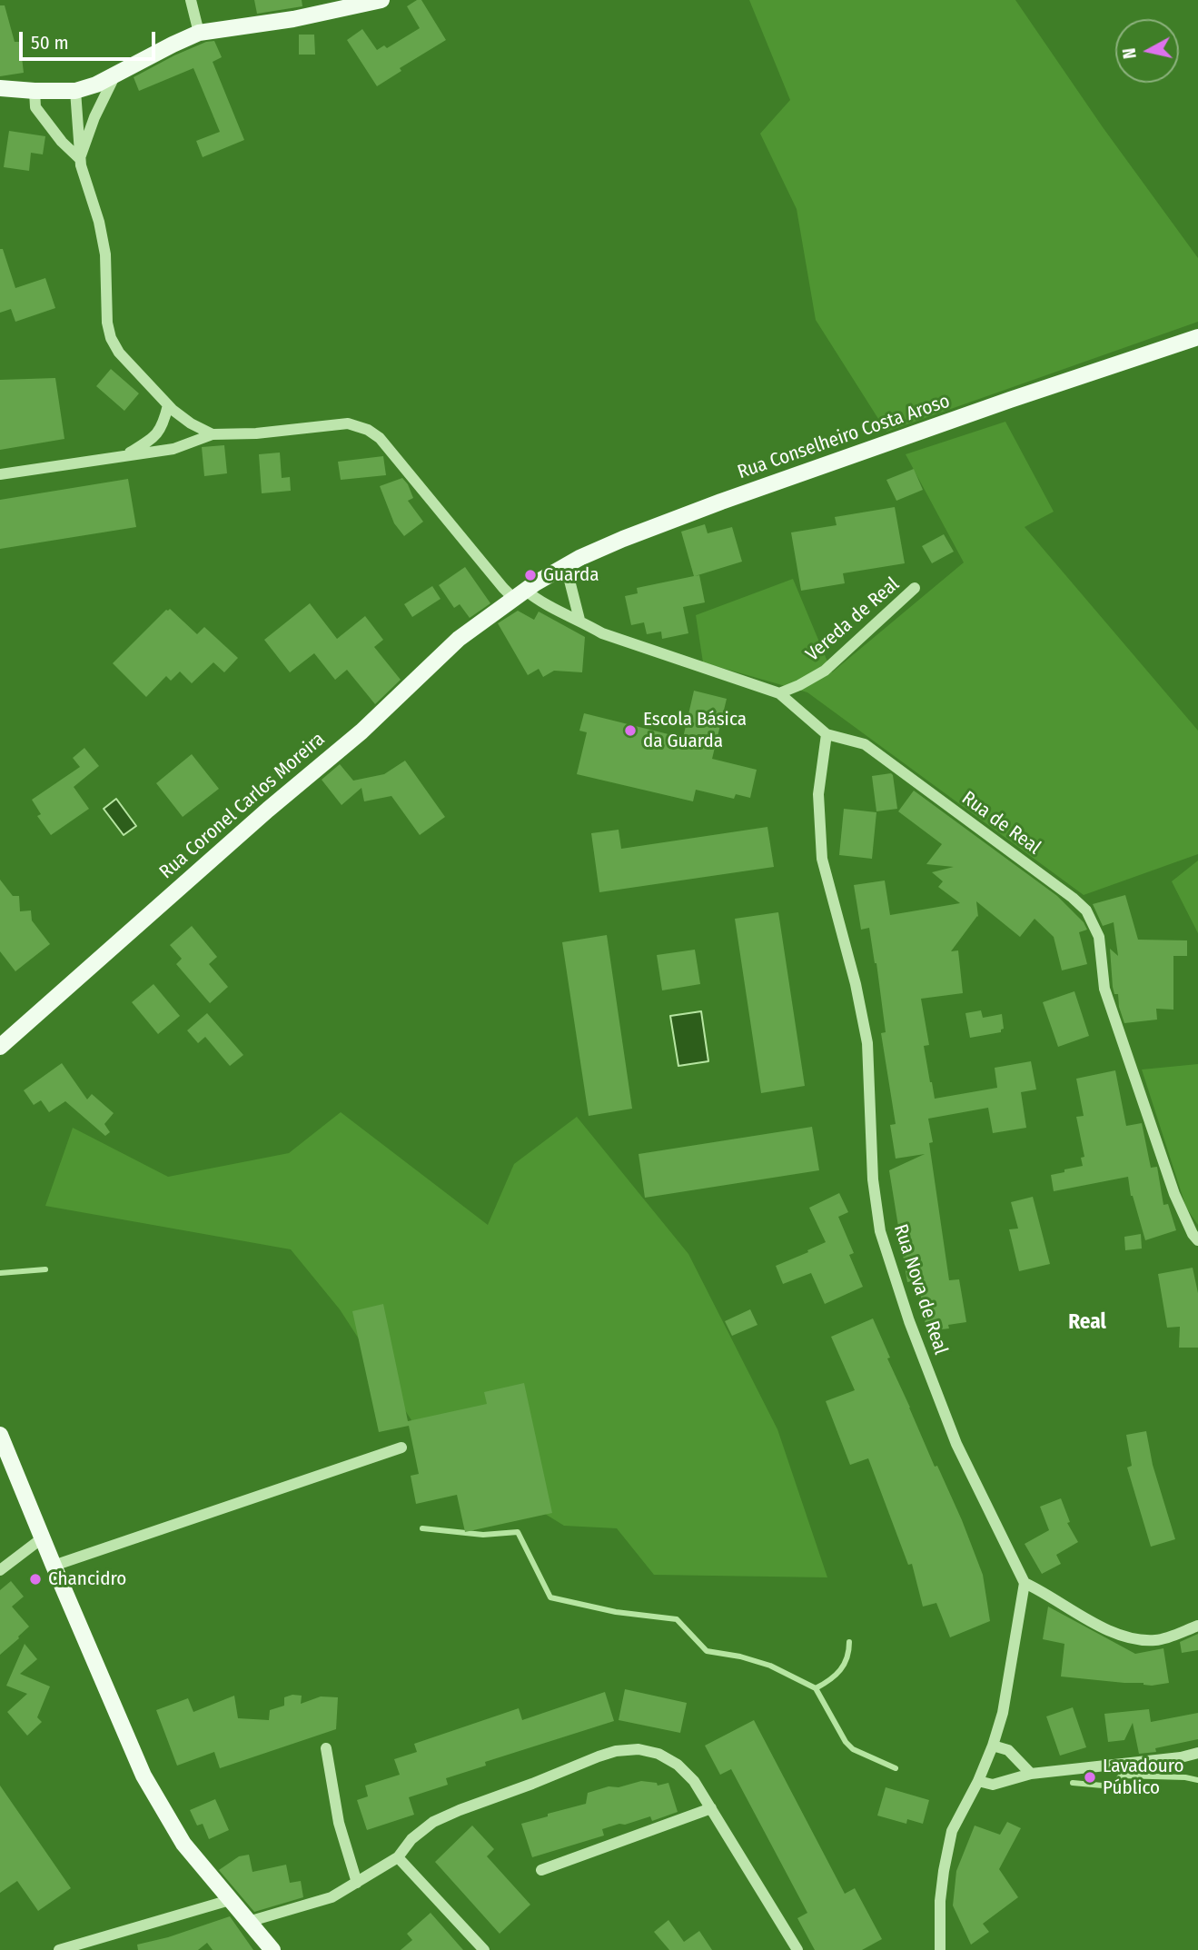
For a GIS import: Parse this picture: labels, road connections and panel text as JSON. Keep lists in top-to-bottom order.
{
  "streets": {
    "main road": ["Rua Conselheiro Costa Aroso", "Rua Coronel Carlos Moreira"],
    "street": ["Vereda de Real", "Rua de Real", "Rua Nova de Real"]
  },
  "crossings": [
    ["Rua Conselheiro Costa Aroso", "Rua Coronel Carlos Moreira"],
    ["Rua Conselheiro Costa Aroso", "Rua de Real"],
    ["Vereda de Real", "Rua de Real"],
    ["Rua Coronel Carlos Moreira", "Rua de Real"],
    ["Rua de Real", "Rua Nova de Real"]
  ],
  "districts": ["Real"],
  "places": [
    "Guarda",
    "Escola Básica da Guarda",
    "Chancidro",
    "Lavadouro Público"
  ],
  "scale_bar": "50 m",
  "north": "left"
}
